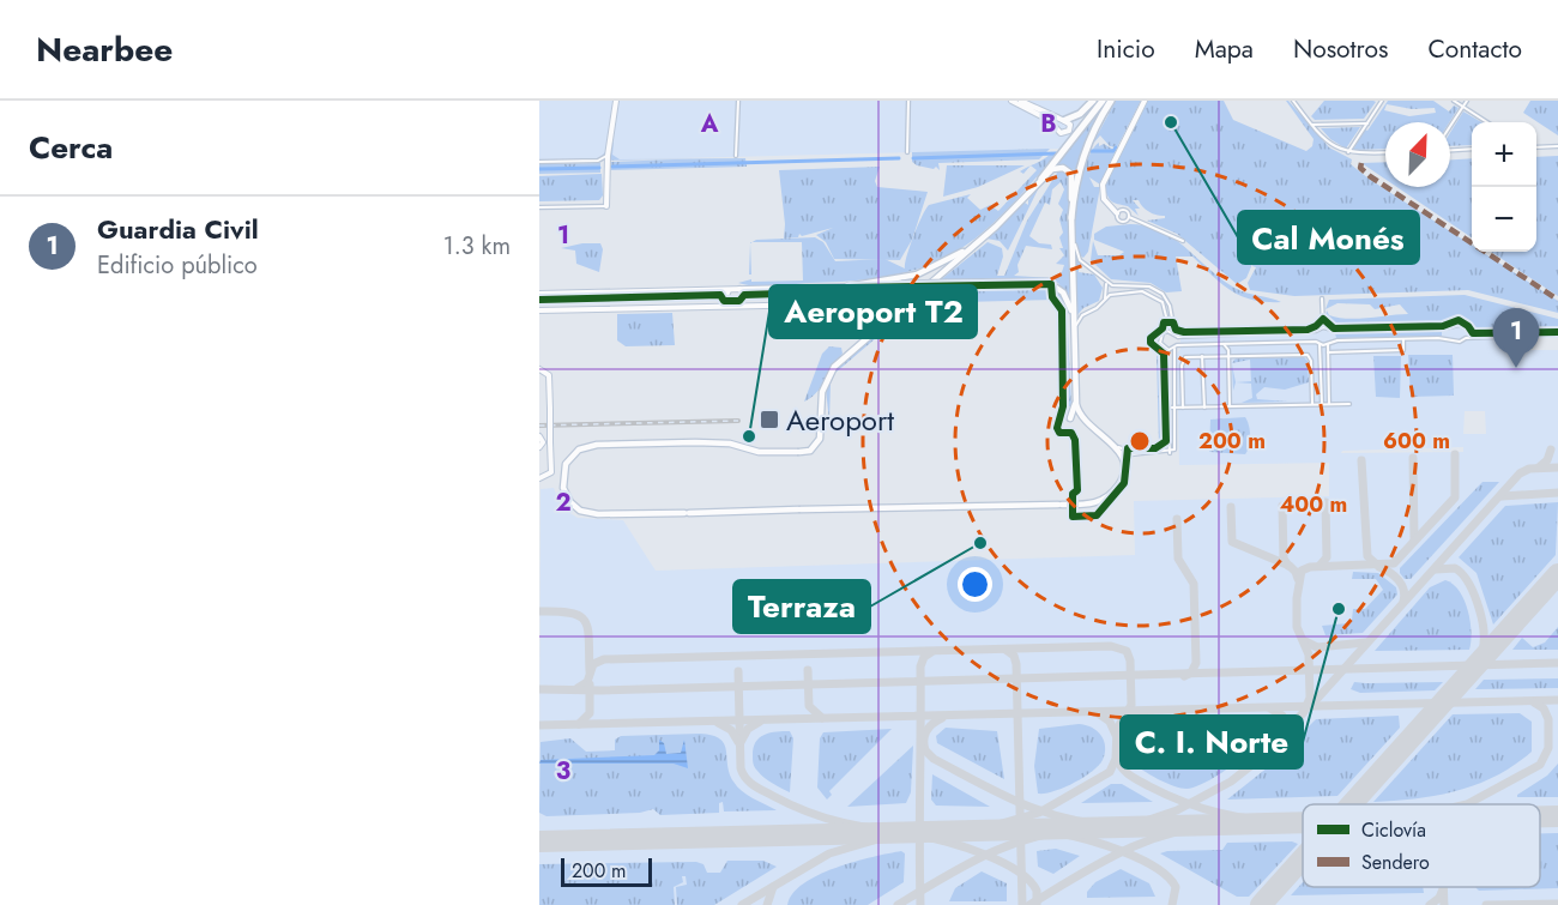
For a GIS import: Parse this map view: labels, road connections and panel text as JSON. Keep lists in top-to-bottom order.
{
  "places": {
    "other": [
      "Cal Monés",
      "Aeroport T2",
      "Terraza",
      "C. I. Norte"
    ],
    "transit": ["Aeroport"]
  },
  "legend": ["Ciclovía", "Sendero"],
  "scale_bar": "200 m",
  "north": "top right",
  "page": {
    "header": "Nearbee",
    "nav": [
      "Inicio",
      "Mapa",
      "Nosotros",
      "Contacto"
    ],
    "heading": "Cerca",
    "map_buttons": ["+", "−"],
    "list": [
      {
        "mark": "1",
        "name": "Guardia Civil",
        "note": "Edificio público",
        "value": "1.3 km"
      }
    ],
    "pins": "1",
    "scale": "200 m"
  },
  "grid": {
    "columns": ["A", "B"],
    "rows": ["1", "2", "3"]
  },
  "rings": ["200 m", "600 m", "400 m"]
}
